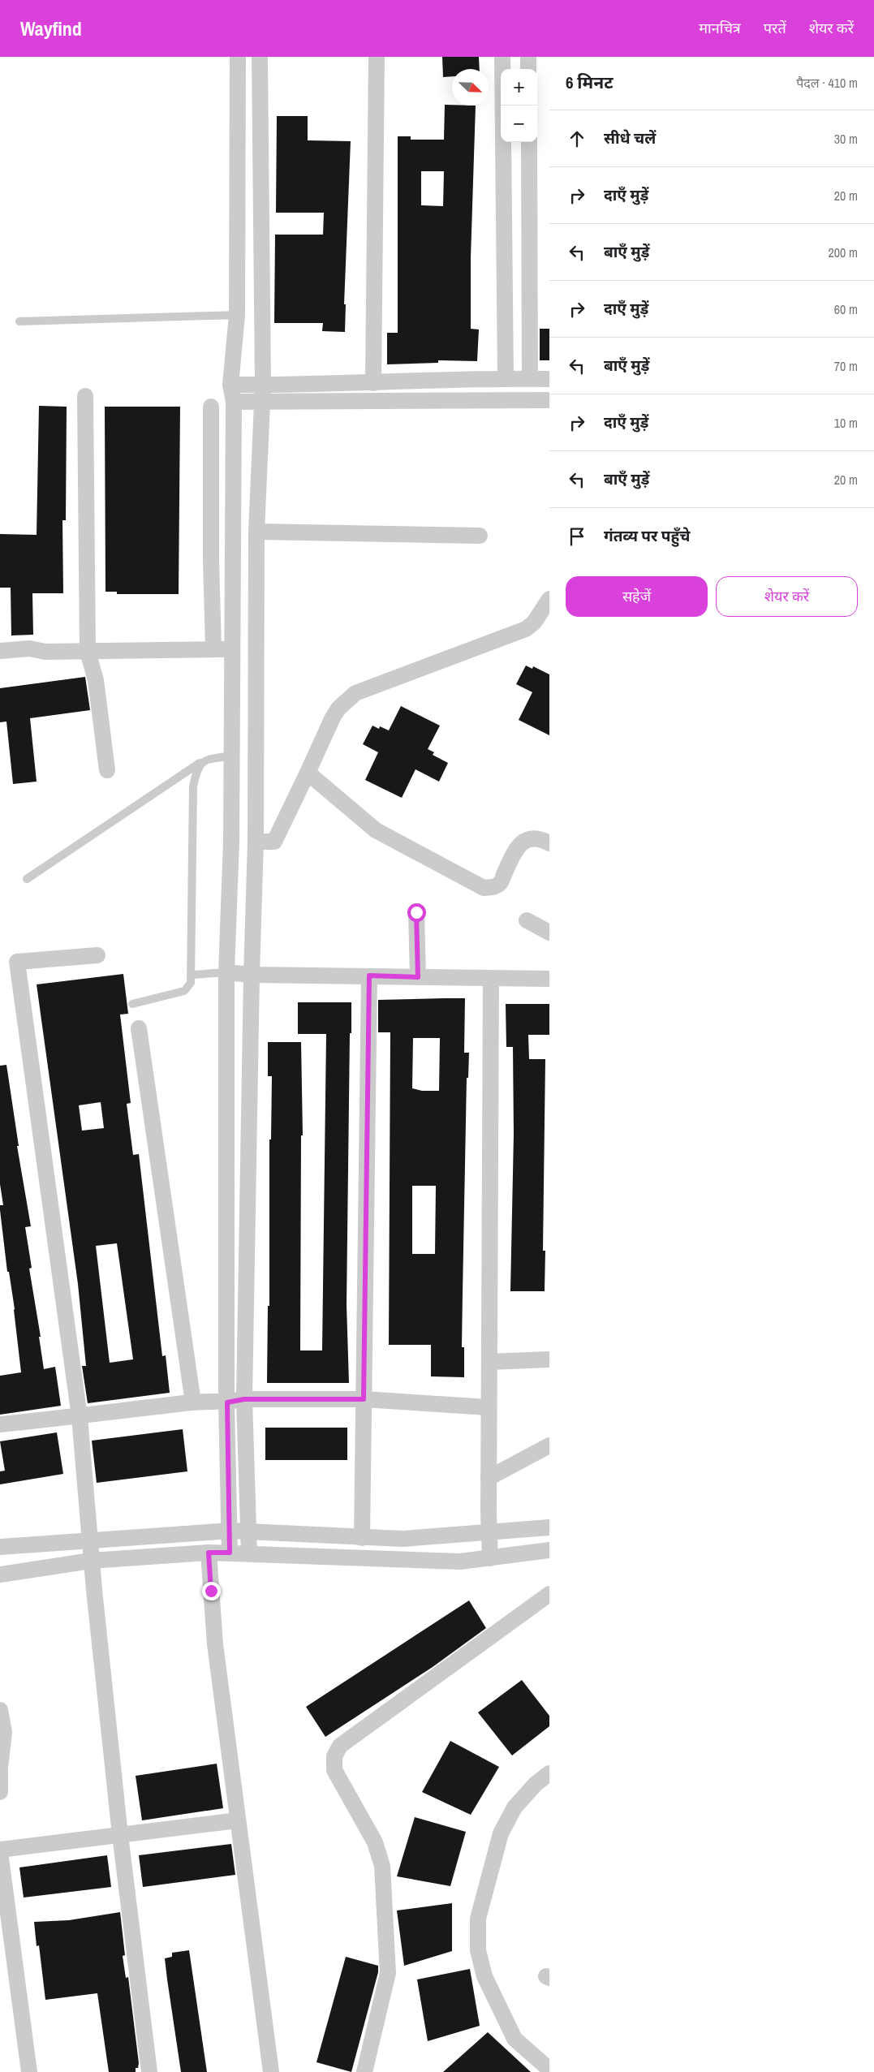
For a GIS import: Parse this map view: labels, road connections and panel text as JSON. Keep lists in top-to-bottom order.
{
  "north": "bottom right",
  "page": {
    "header": "Wayfind",
    "nav": ["मानचित्र", "परतें", "शेयर करें"],
    "heading": ["6 मिनट", "पैदल · 410 m"],
    "map_buttons": ["+", "−"],
    "list": [
      ["सीधे चलें", "30 m"],
      ["दाएँ मुड़ें", "20 m"],
      ["बाएँ मुड़ें", "200 m"],
      ["दाएँ मुड़ें", "60 m"],
      ["बाएँ मुड़ें", "70 m"],
      ["दाएँ मुड़ें", "10 m"],
      ["बाएँ मुड़ें", "20 m"],
      "गंतव्य पर पहुँचे"
    ],
    "buttons": ["सहेजें", "शेयर करें"]
  }
}
